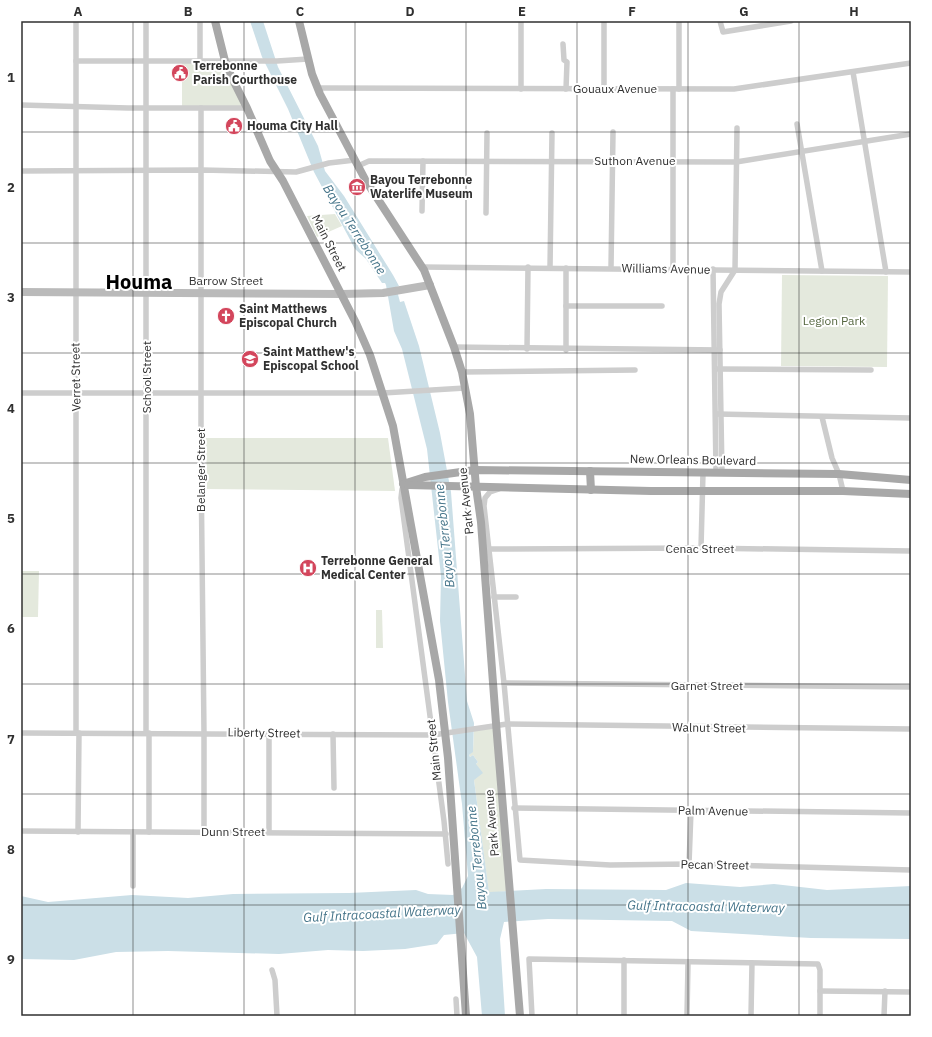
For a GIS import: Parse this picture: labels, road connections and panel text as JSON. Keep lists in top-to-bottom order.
{
  "streets": {
    "main road": [
      "Main Street",
      "Barrow Street",
      "New Orleans Boulevard",
      "Park Avenue"
    ],
    "street": [
      "Gouaux Avenue",
      "Suthon Avenue",
      "Williams Avenue",
      "Verret Street",
      "School Street",
      "Belanger Street",
      "Cenac Street",
      "Garnet Street",
      "Walnut Street",
      "Liberty Street",
      "Palm Avenue",
      "Dunn Street",
      "Pecan Street"
    ]
  },
  "crossings": [
    ["Gouaux Avenue", "Park Avenue"],
    ["Suthon Avenue", "Main Street"],
    ["Suthon Avenue", "Verret Street"],
    ["Suthon Avenue", "School Street"],
    ["Suthon Avenue", "Belanger Street"],
    ["Suthon Avenue", "Park Avenue"],
    ["Main Street", "Barrow Street"],
    ["Main Street", "New Orleans Boulevard"],
    ["Main Street", "Liberty Street"],
    ["Main Street", "Dunn Street"],
    ["Williams Avenue", "Park Avenue"],
    ["Barrow Street", "Verret Street"],
    ["Barrow Street", "School Street"],
    ["Barrow Street", "Belanger Street"],
    ["Barrow Street", "Park Avenue"],
    ["Verret Street", "Liberty Street"],
    ["Verret Street", "Dunn Street"],
    ["School Street", "Liberty Street"],
    ["School Street", "Dunn Street"],
    ["New Orleans Boulevard", "Park Avenue"],
    ["Belanger Street", "Liberty Street"],
    ["Belanger Street", "Dunn Street"],
    ["Walnut Street", "Liberty Street"],
    ["Palm Avenue", "Pecan Street"]
  ],
  "districts": ["Houma"],
  "water": ["Bayou Terrebonne", "Gulf Intracoastal Waterway"],
  "parks": ["Legion Park"],
  "places": {
    "public building": ["Terrebonne Parish Courthouse", "Houma City Hall"],
    "museum": ["Bayou Terrebonne Waterlife Museum"],
    "church": ["Saint Matthews Episcopal Church"],
    "school or university": ["Saint Matthew's Episcopal School"],
    "hospital": ["Terrebonne General Medical Center"]
  },
  "grid": {
    "columns": [
      "A",
      "B",
      "C",
      "D",
      "E",
      "F",
      "G",
      "H"
    ],
    "rows": [
      "1",
      "2",
      "3",
      "4",
      "5",
      "6",
      "7",
      "8",
      "9"
    ]
  }
}
